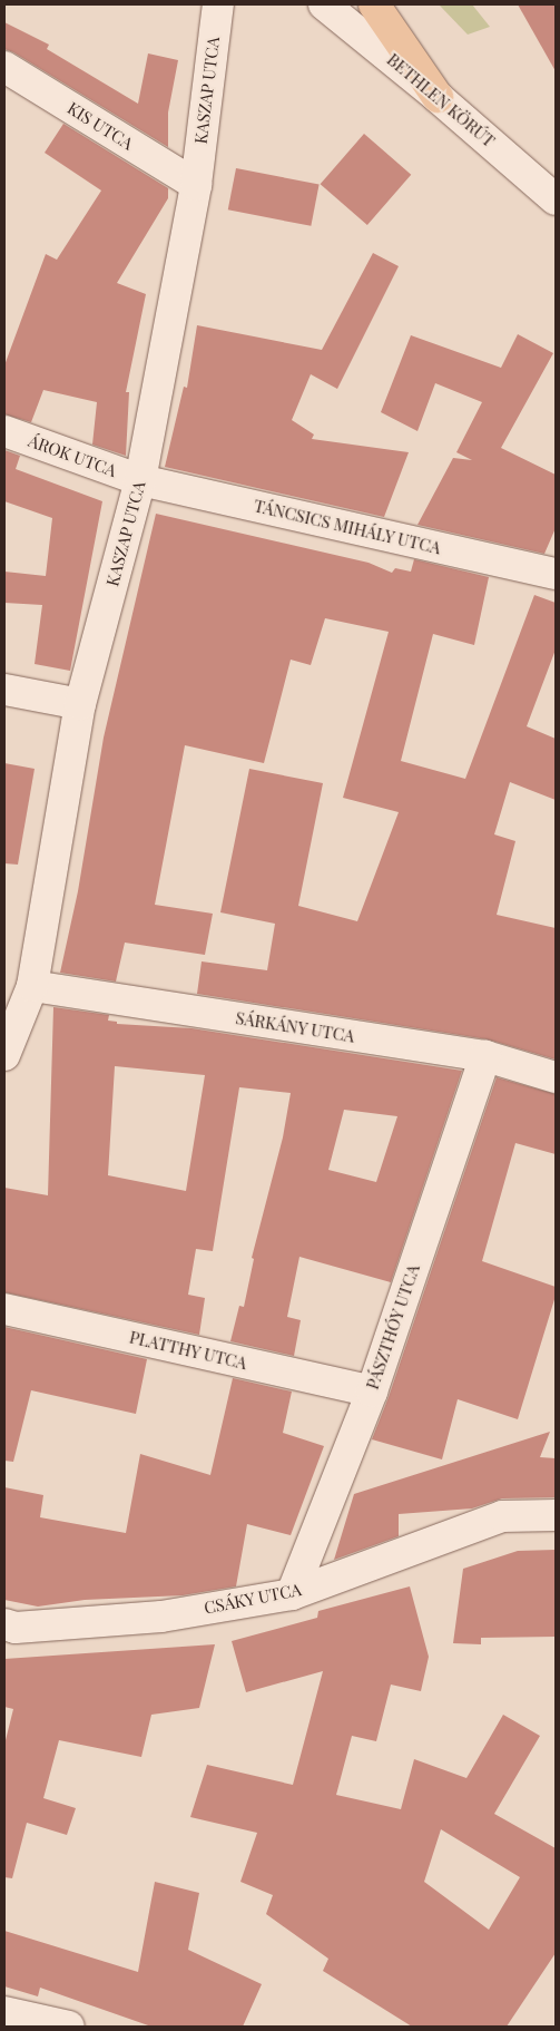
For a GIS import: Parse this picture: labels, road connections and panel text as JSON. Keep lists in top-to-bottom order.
{
  "streets": {
    "street": [
      "KASZAP UTCA",
      "BETHLEN KÖRÚT",
      "KIS UTCA",
      "ÁROK UTCA",
      "TÁNCSICS MIHÁLY UTCA",
      "SÁRKÁNY UTCA",
      "PÁSZTHÓY UTCA",
      "PLATTHY UTCA",
      "CSÁKY UTCA"
    ]
  },
  "crossings": [
    ["KASZAP UTCA", "KIS UTCA"],
    ["KASZAP UTCA", "ÁROK UTCA"],
    ["KASZAP UTCA", "TÁNCSICS MIHÁLY UTCA"],
    ["KASZAP UTCA", "SÁRKÁNY UTCA"],
    ["ÁROK UTCA", "TÁNCSICS MIHÁLY UTCA"],
    ["SÁRKÁNY UTCA", "PÁSZTHÓY UTCA"],
    ["PÁSZTHÓY UTCA", "PLATTHY UTCA"],
    ["PÁSZTHÓY UTCA", "CSÁKY UTCA"]
  ]
}
